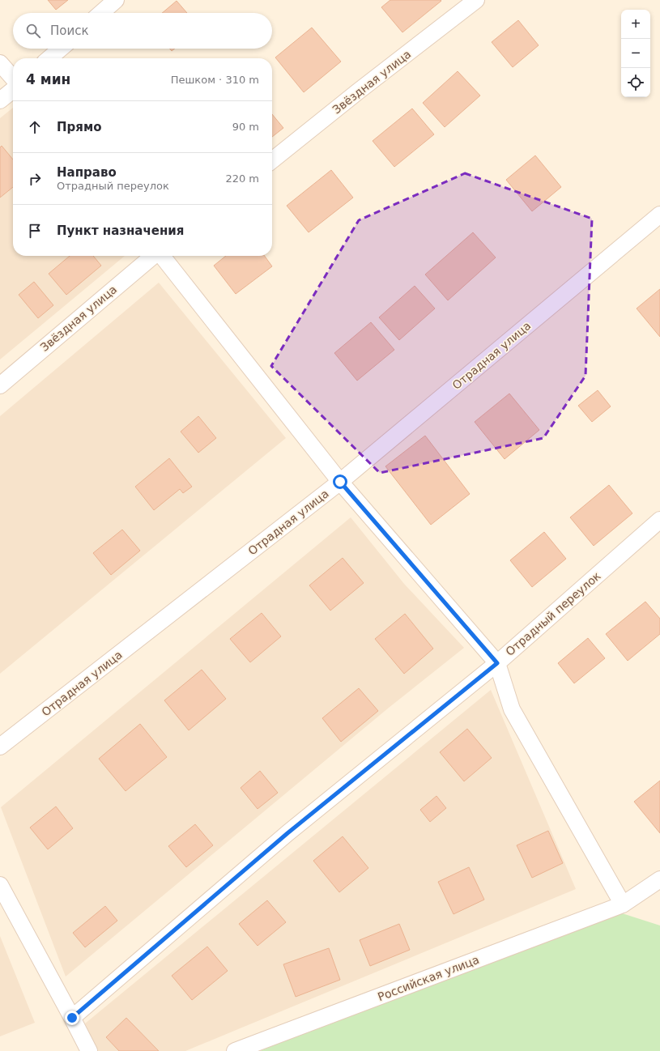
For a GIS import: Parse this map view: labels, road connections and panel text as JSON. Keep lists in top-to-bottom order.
{
  "streets": {
    "street": [
      "Звёздная улица",
      "Отрадная улица",
      "Отрадный переулок",
      "Российская улица"
    ]
  },
  "page": {
    "map_buttons": ["+", "−"],
    "search": "Поиск",
    "heading": ["4 мин", "Пешком · 310 m"],
    "list": [
      ["Прямо", "90 m"],
      ["Направо", "Отрадный переулок", "220 m"],
      "Пункт назначения"
    ]
  }
}
